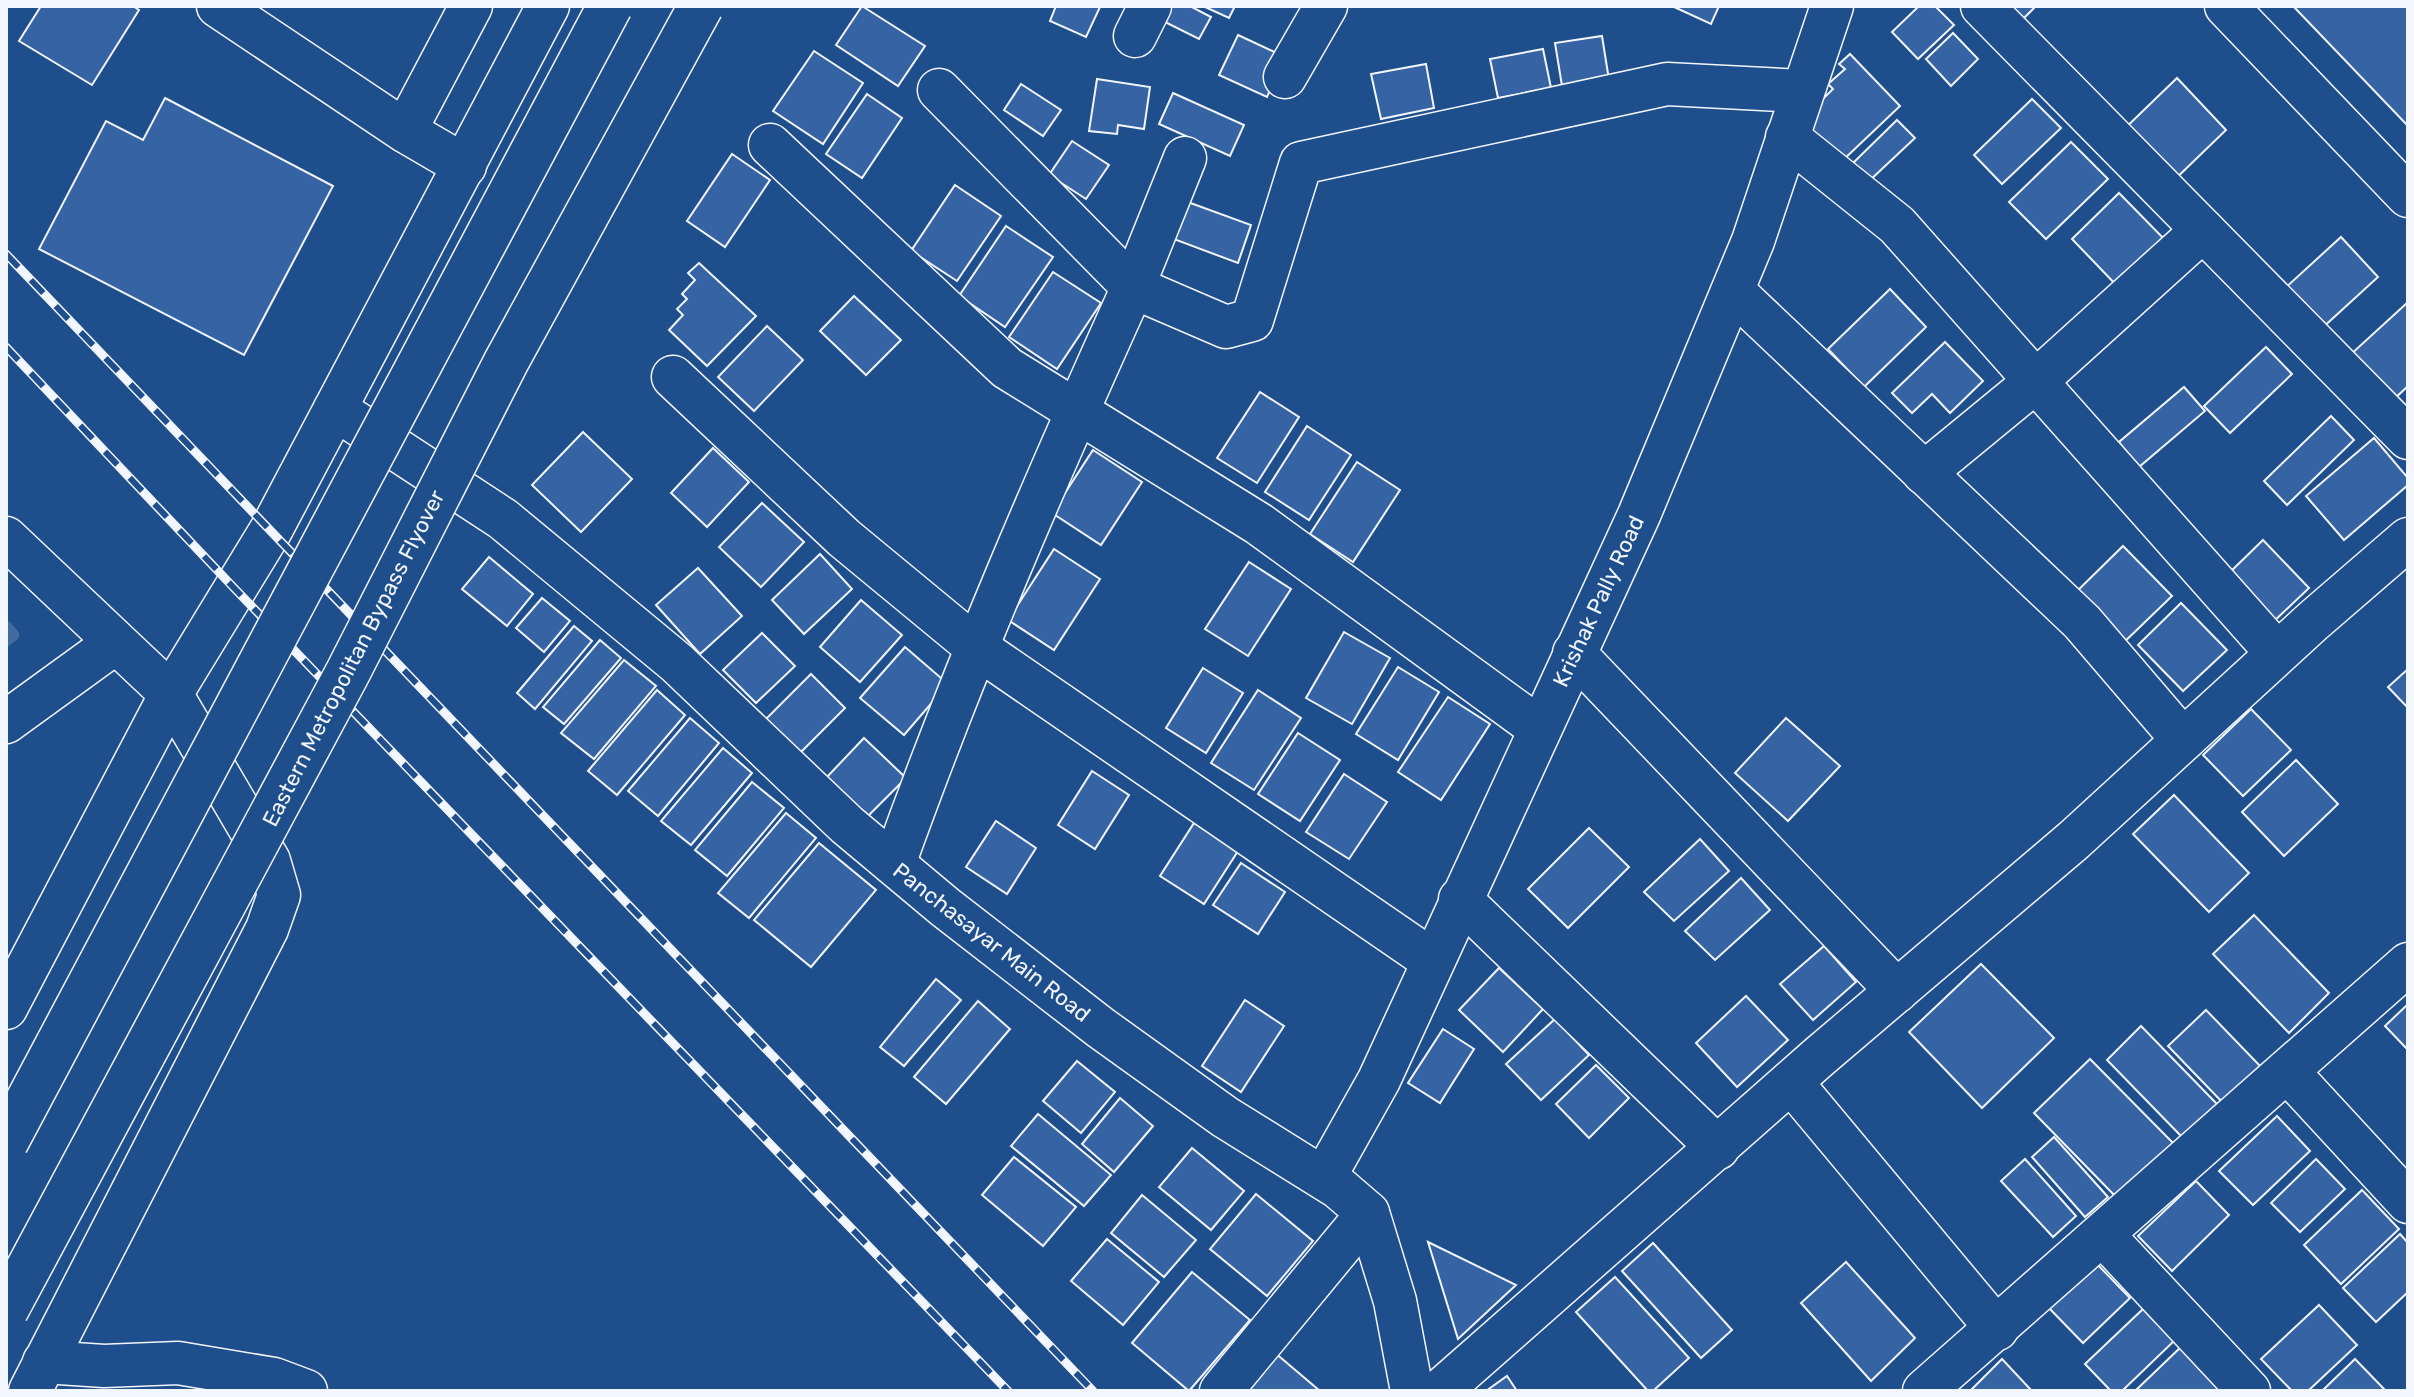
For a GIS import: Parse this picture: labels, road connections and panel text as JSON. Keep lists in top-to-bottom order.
{
  "streets": {
    "main road": ["Eastern Metropolitan Bypass Flyover"],
    "street": ["Krishak Pally Road", "Panchasayar Main Road"]
  },
  "crossings": [
    ["Krishak Pally Road", "Panchasayar Main Road"]
  ]
}
